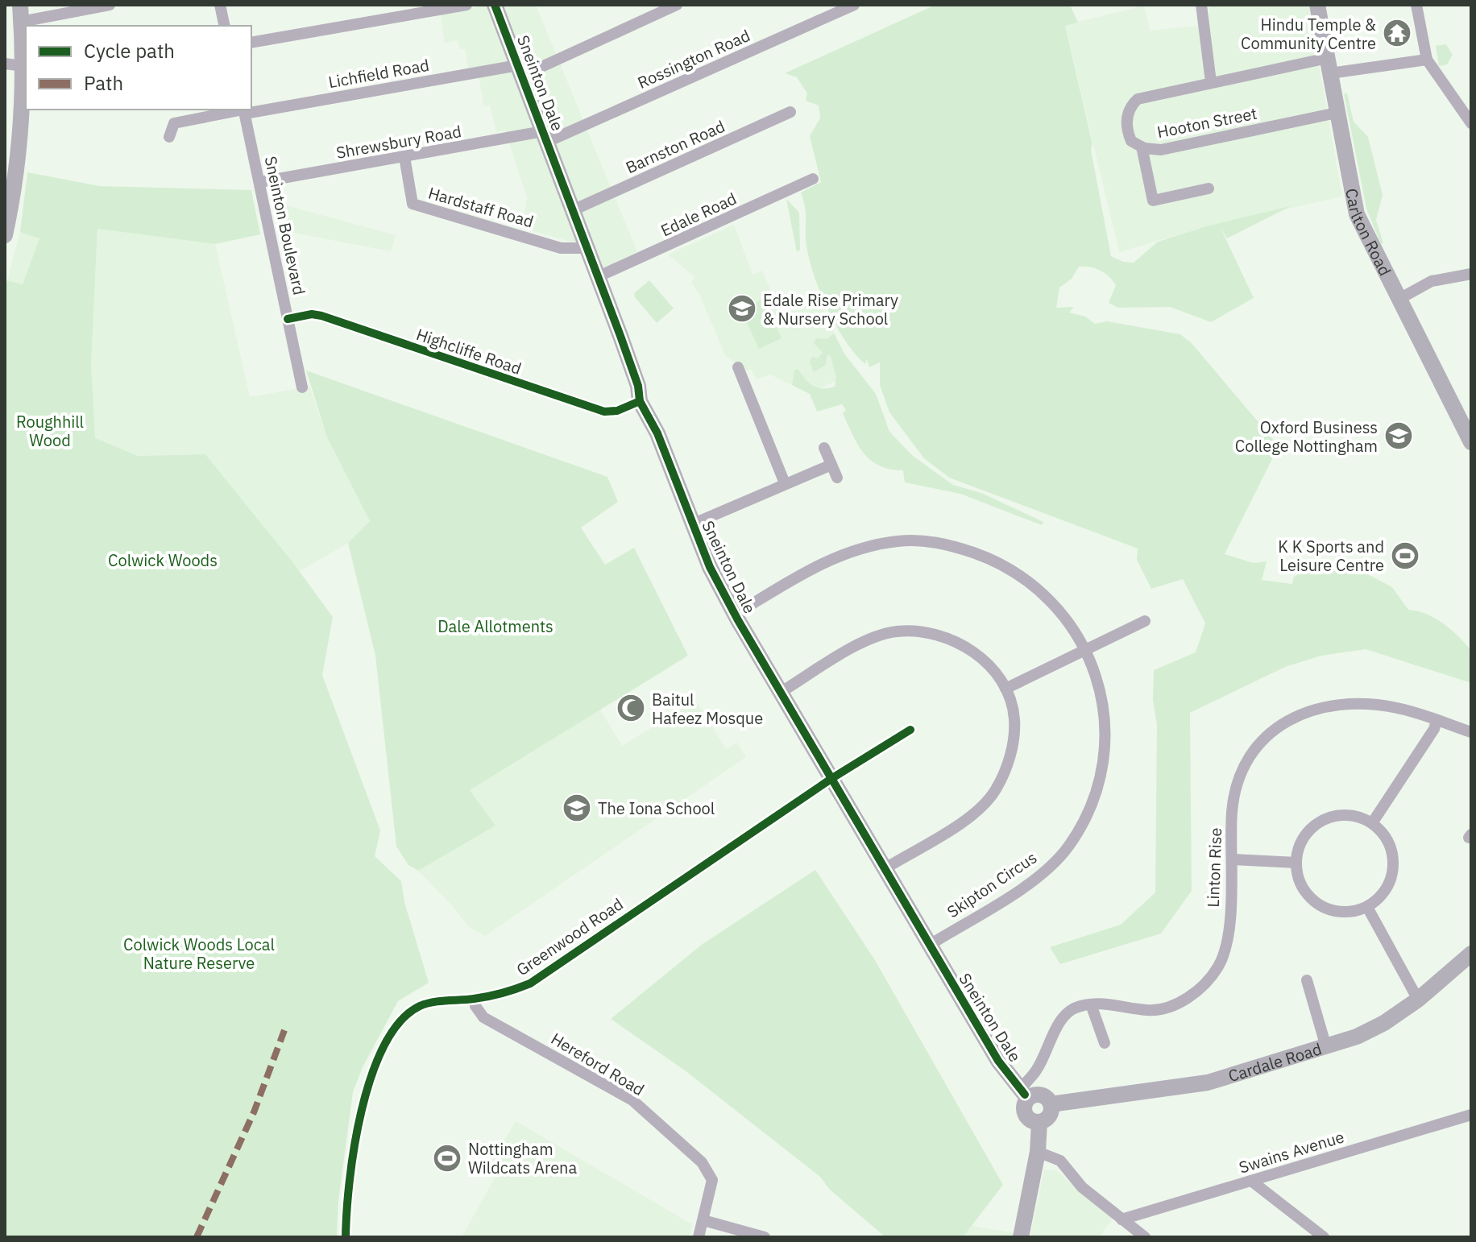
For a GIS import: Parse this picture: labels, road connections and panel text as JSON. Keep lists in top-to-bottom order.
{
  "streets": {
    "street": [
      "Rossington Road",
      "Lichfield Road",
      "Sneinton Dale",
      "Hooton Street",
      "Shrewsbury Road",
      "Barnston Road",
      "Hardstaff Road",
      "Edale Road",
      "Sneinton Boulevard",
      "Carlton Road",
      "Highcliffe Road",
      "Linton Rise",
      "Skipton Circus",
      "Greenwood Road",
      "Cardale Road",
      "Hereford Road",
      "Swains Avenue"
    ]
  },
  "crossings": [
    ["Rossington Road", "Sneinton Dale"],
    ["Rossington Road", "Shrewsbury Road"],
    ["Lichfield Road", "Sneinton Dale"],
    ["Lichfield Road", "Sneinton Boulevard"],
    ["Sneinton Dale", "Shrewsbury Road"],
    ["Sneinton Dale", "Barnston Road"],
    ["Sneinton Dale", "Hardstaff Road"],
    ["Sneinton Dale", "Edale Road"],
    ["Sneinton Dale", "Highcliffe Road"],
    ["Sneinton Dale", "Skipton Circus"],
    ["Sneinton Dale", "Greenwood Road"],
    ["Sneinton Dale", "Cardale Road"],
    ["Hooton Street", "Carlton Road"],
    ["Shrewsbury Road", "Hardstaff Road"],
    ["Shrewsbury Road", "Sneinton Boulevard"],
    ["Sneinton Boulevard", "Highcliffe Road"],
    ["Greenwood Road", "Hereford Road"]
  ],
  "parks": [
    "Roughhill Wood",
    "Colwick Woods",
    "Dale Allotments",
    "Colwick Woods Local Nature Reserve"
  ],
  "places": {
    "temple": ["Hindu Temple & Community Centre"],
    "school or university": ["Edale Rise Primary & Nursery School", "Oxford Business College Nottingham", "The Iona School"],
    "sports": ["K K Sports and Leisure Centre", "Nottingham Wildcats Arena"],
    "mosque": ["Baitul Hafeez Mosque"]
  },
  "legend": ["Cycle path", "Path"]
}
